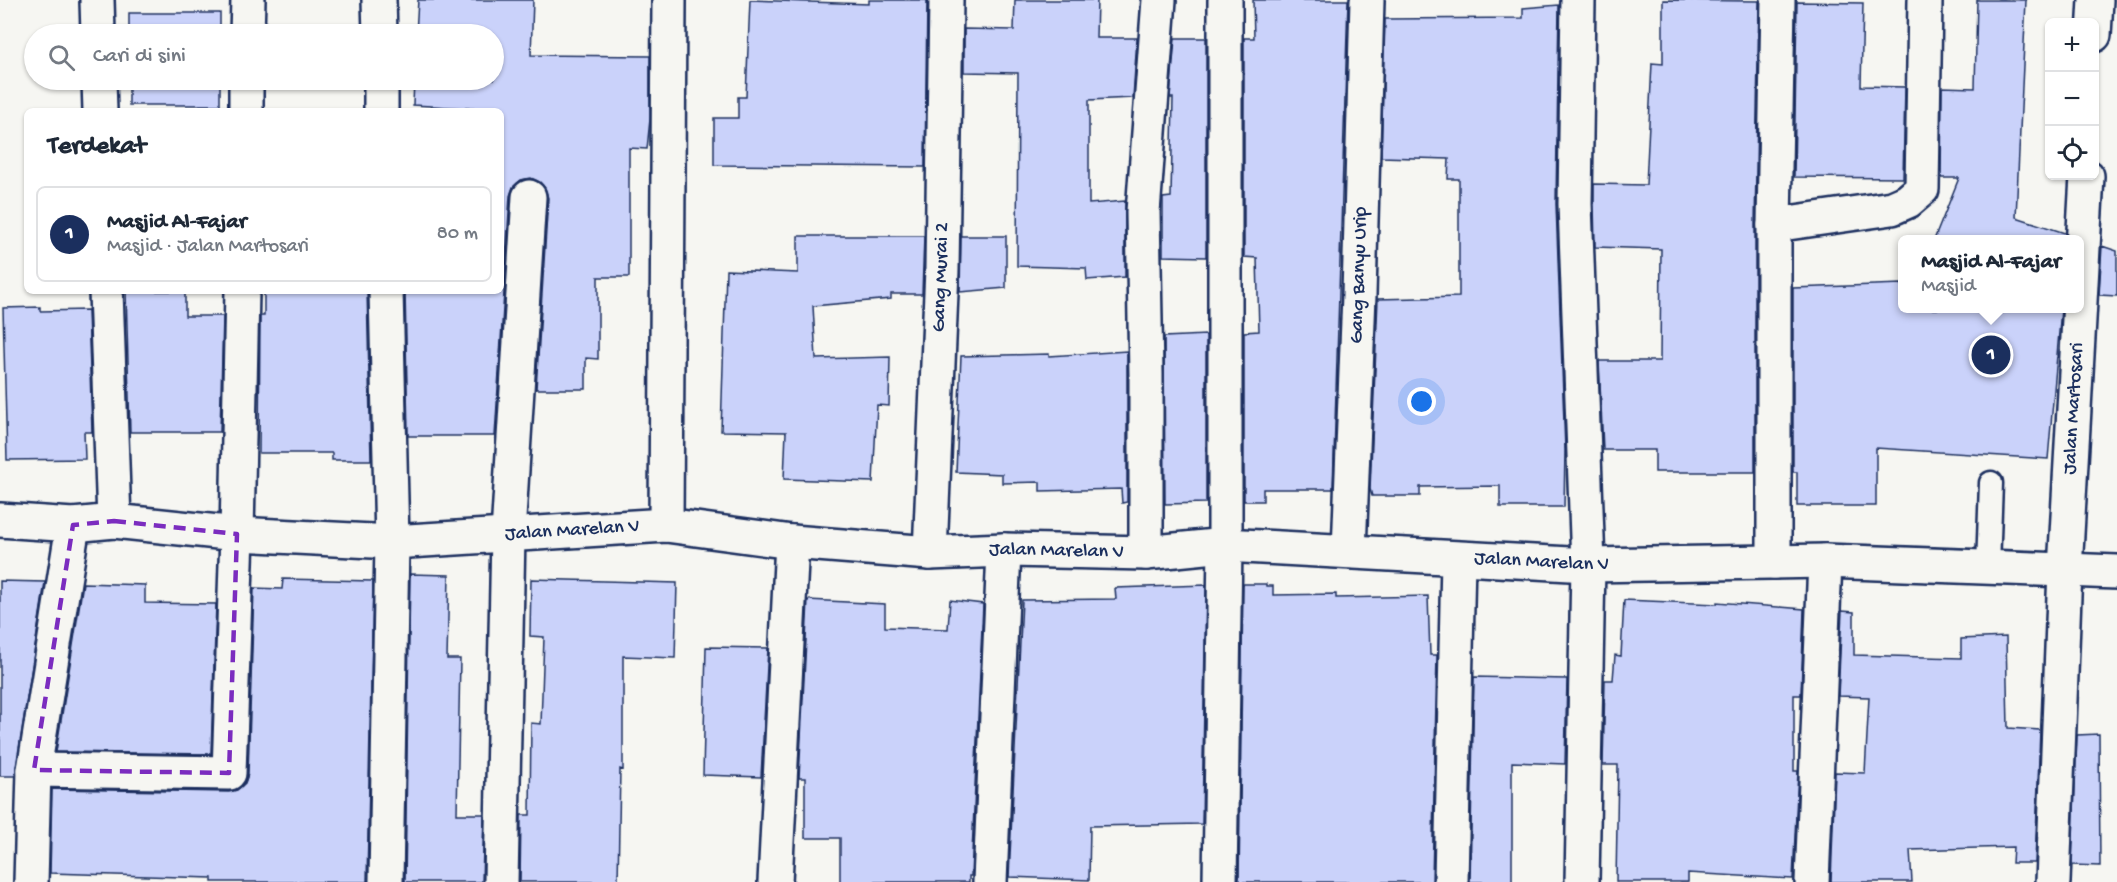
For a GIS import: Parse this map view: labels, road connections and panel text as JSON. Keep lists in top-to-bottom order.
{
  "streets": {
    "street": [
      "Gang Banyu Urip",
      "Gang Murai 2",
      "Jalan Martosari",
      "Jalan Marelan V"
    ]
  },
  "crossings": [
    ["Gang Banyu Urip", "Jalan Marelan V"],
    ["Gang Murai 2", "Jalan Marelan V"],
    ["Jalan Martosari", "Jalan Marelan V"]
  ],
  "page": {
    "map_buttons": ["+", "−"],
    "search": "Cari di sini",
    "heading": "Terdekat",
    "list": [
      {
        "mark": "1",
        "name": "Masjid Al-Fajar",
        "note": "Masjid · Jalan Martosari",
        "value": "80 m"
      }
    ],
    "popup": ["Masjid Al-Fajar", "Masjid"],
    "pins": "1"
  }
}
